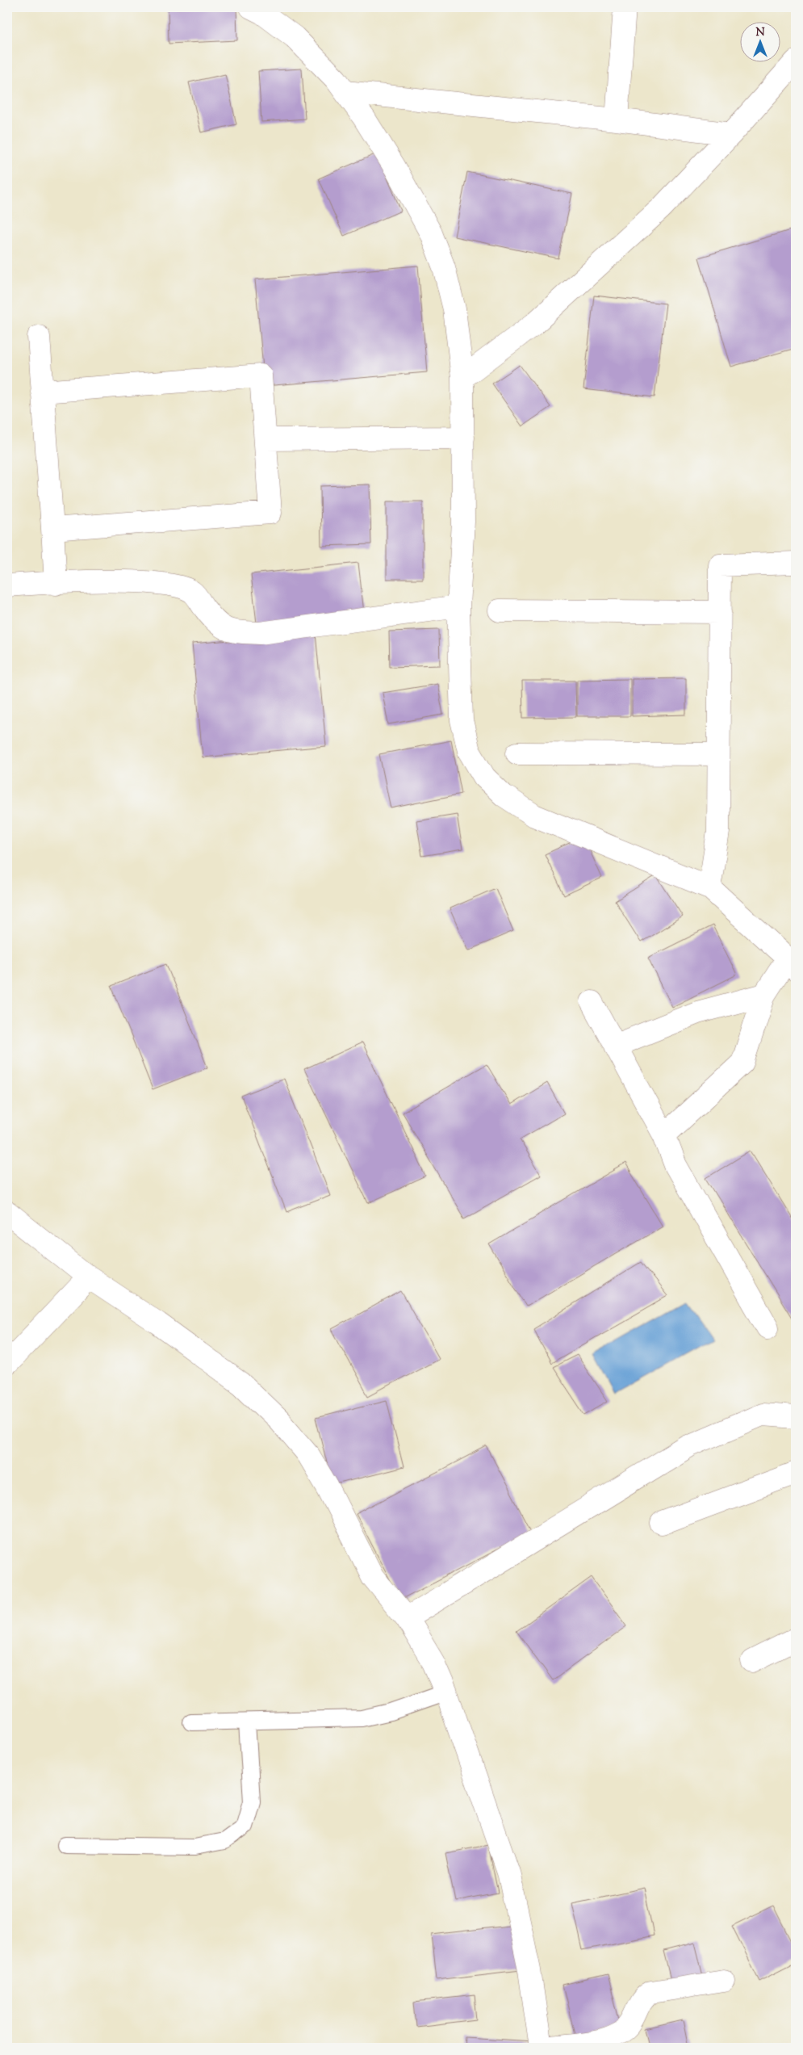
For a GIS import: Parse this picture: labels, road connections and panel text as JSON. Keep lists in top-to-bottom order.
{
  "north": "top"
}
